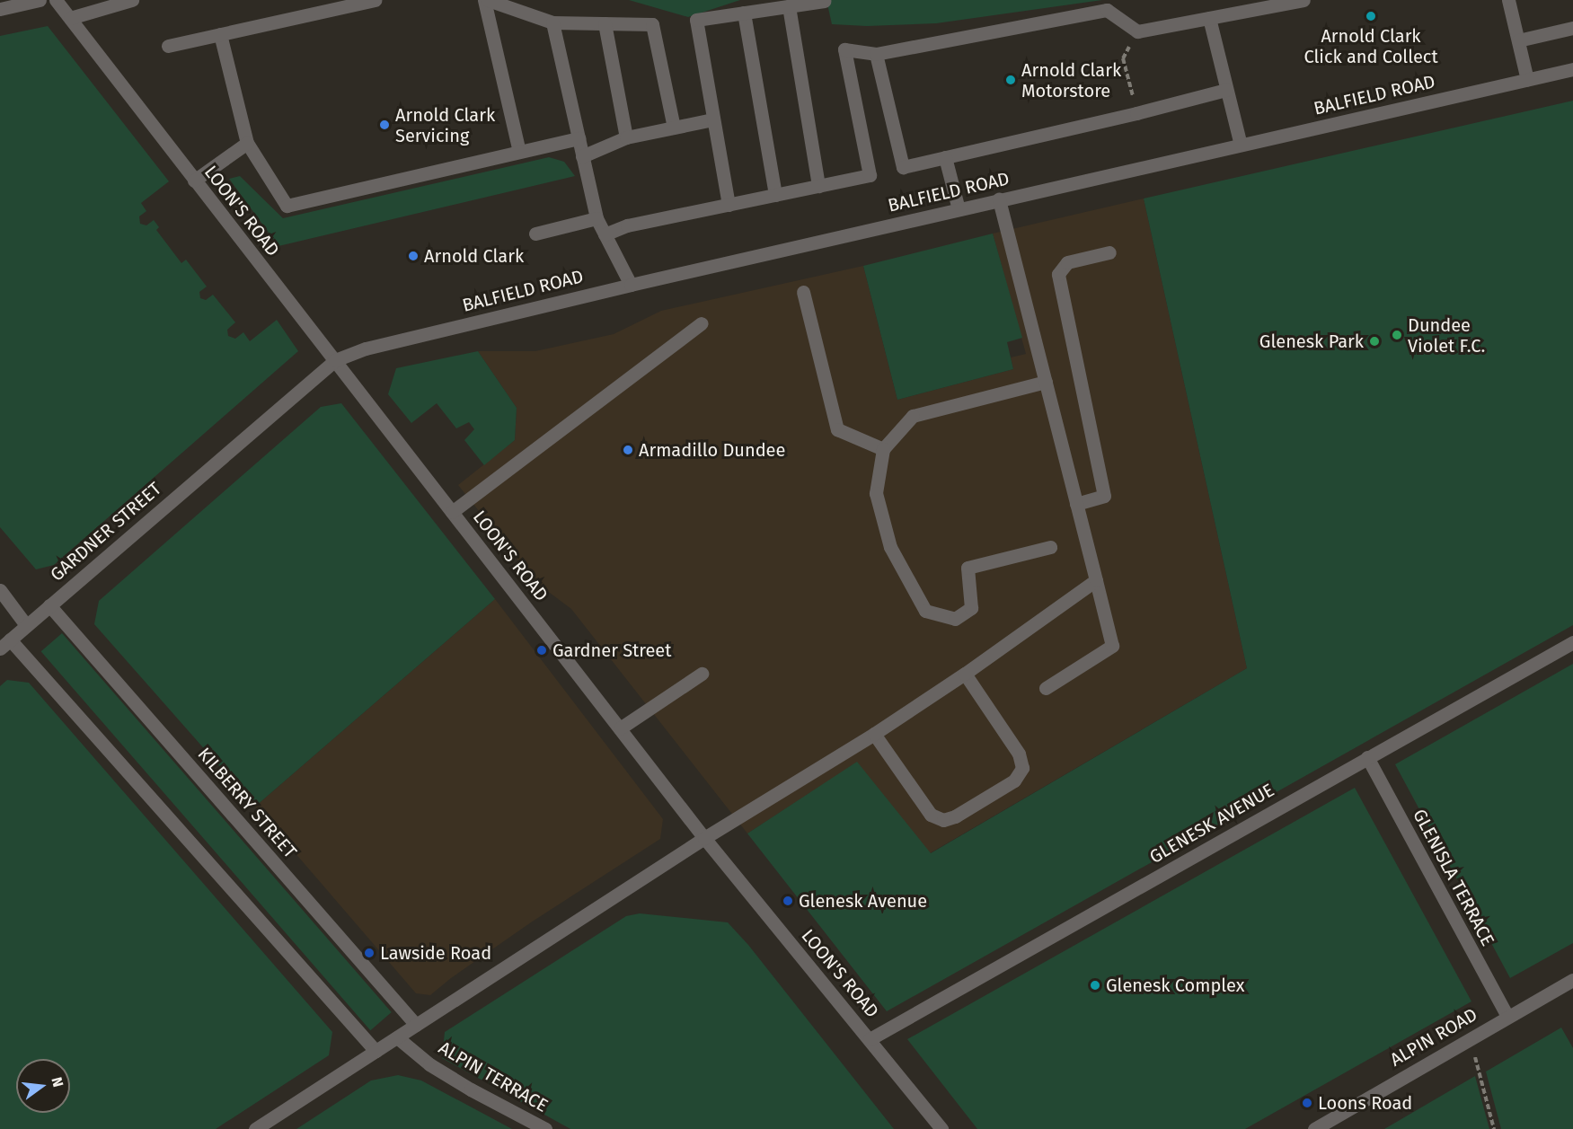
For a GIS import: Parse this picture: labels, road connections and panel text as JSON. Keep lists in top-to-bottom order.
{
  "streets": {
    "street": [
      "BALFIELD ROAD",
      "LOON'S ROAD",
      "GARDNER STREET",
      "KILBERRY STREET",
      "GLENESK AVENUE",
      "GLENISLA TERRACE",
      "ALPIN ROAD",
      "ALPIN TERRACE"
    ]
  },
  "crossings": [
    ["BALFIELD ROAD", "LOON'S ROAD"],
    ["BALFIELD ROAD", "GARDNER STREET"],
    ["LOON'S ROAD", "GARDNER STREET"],
    ["LOON'S ROAD", "GLENESK AVENUE"],
    ["GARDNER STREET", "KILBERRY STREET"],
    ["GLENESK AVENUE", "GLENISLA TERRACE"],
    ["GLENISLA TERRACE", "ALPIN ROAD"]
  ],
  "places": [
    "Arnold Clark Click and Collect",
    "Arnold Clark Motorstore",
    "Arnold Clark Servicing",
    "Arnold Clark",
    "Dundee Violet F.C.",
    "Glenesk Park",
    "Armadillo Dundee",
    "Gardner Street",
    "Glenesk Avenue",
    "Lawside Road",
    "Glenesk Complex",
    "Loons Road"
  ],
  "north": "right"
}
